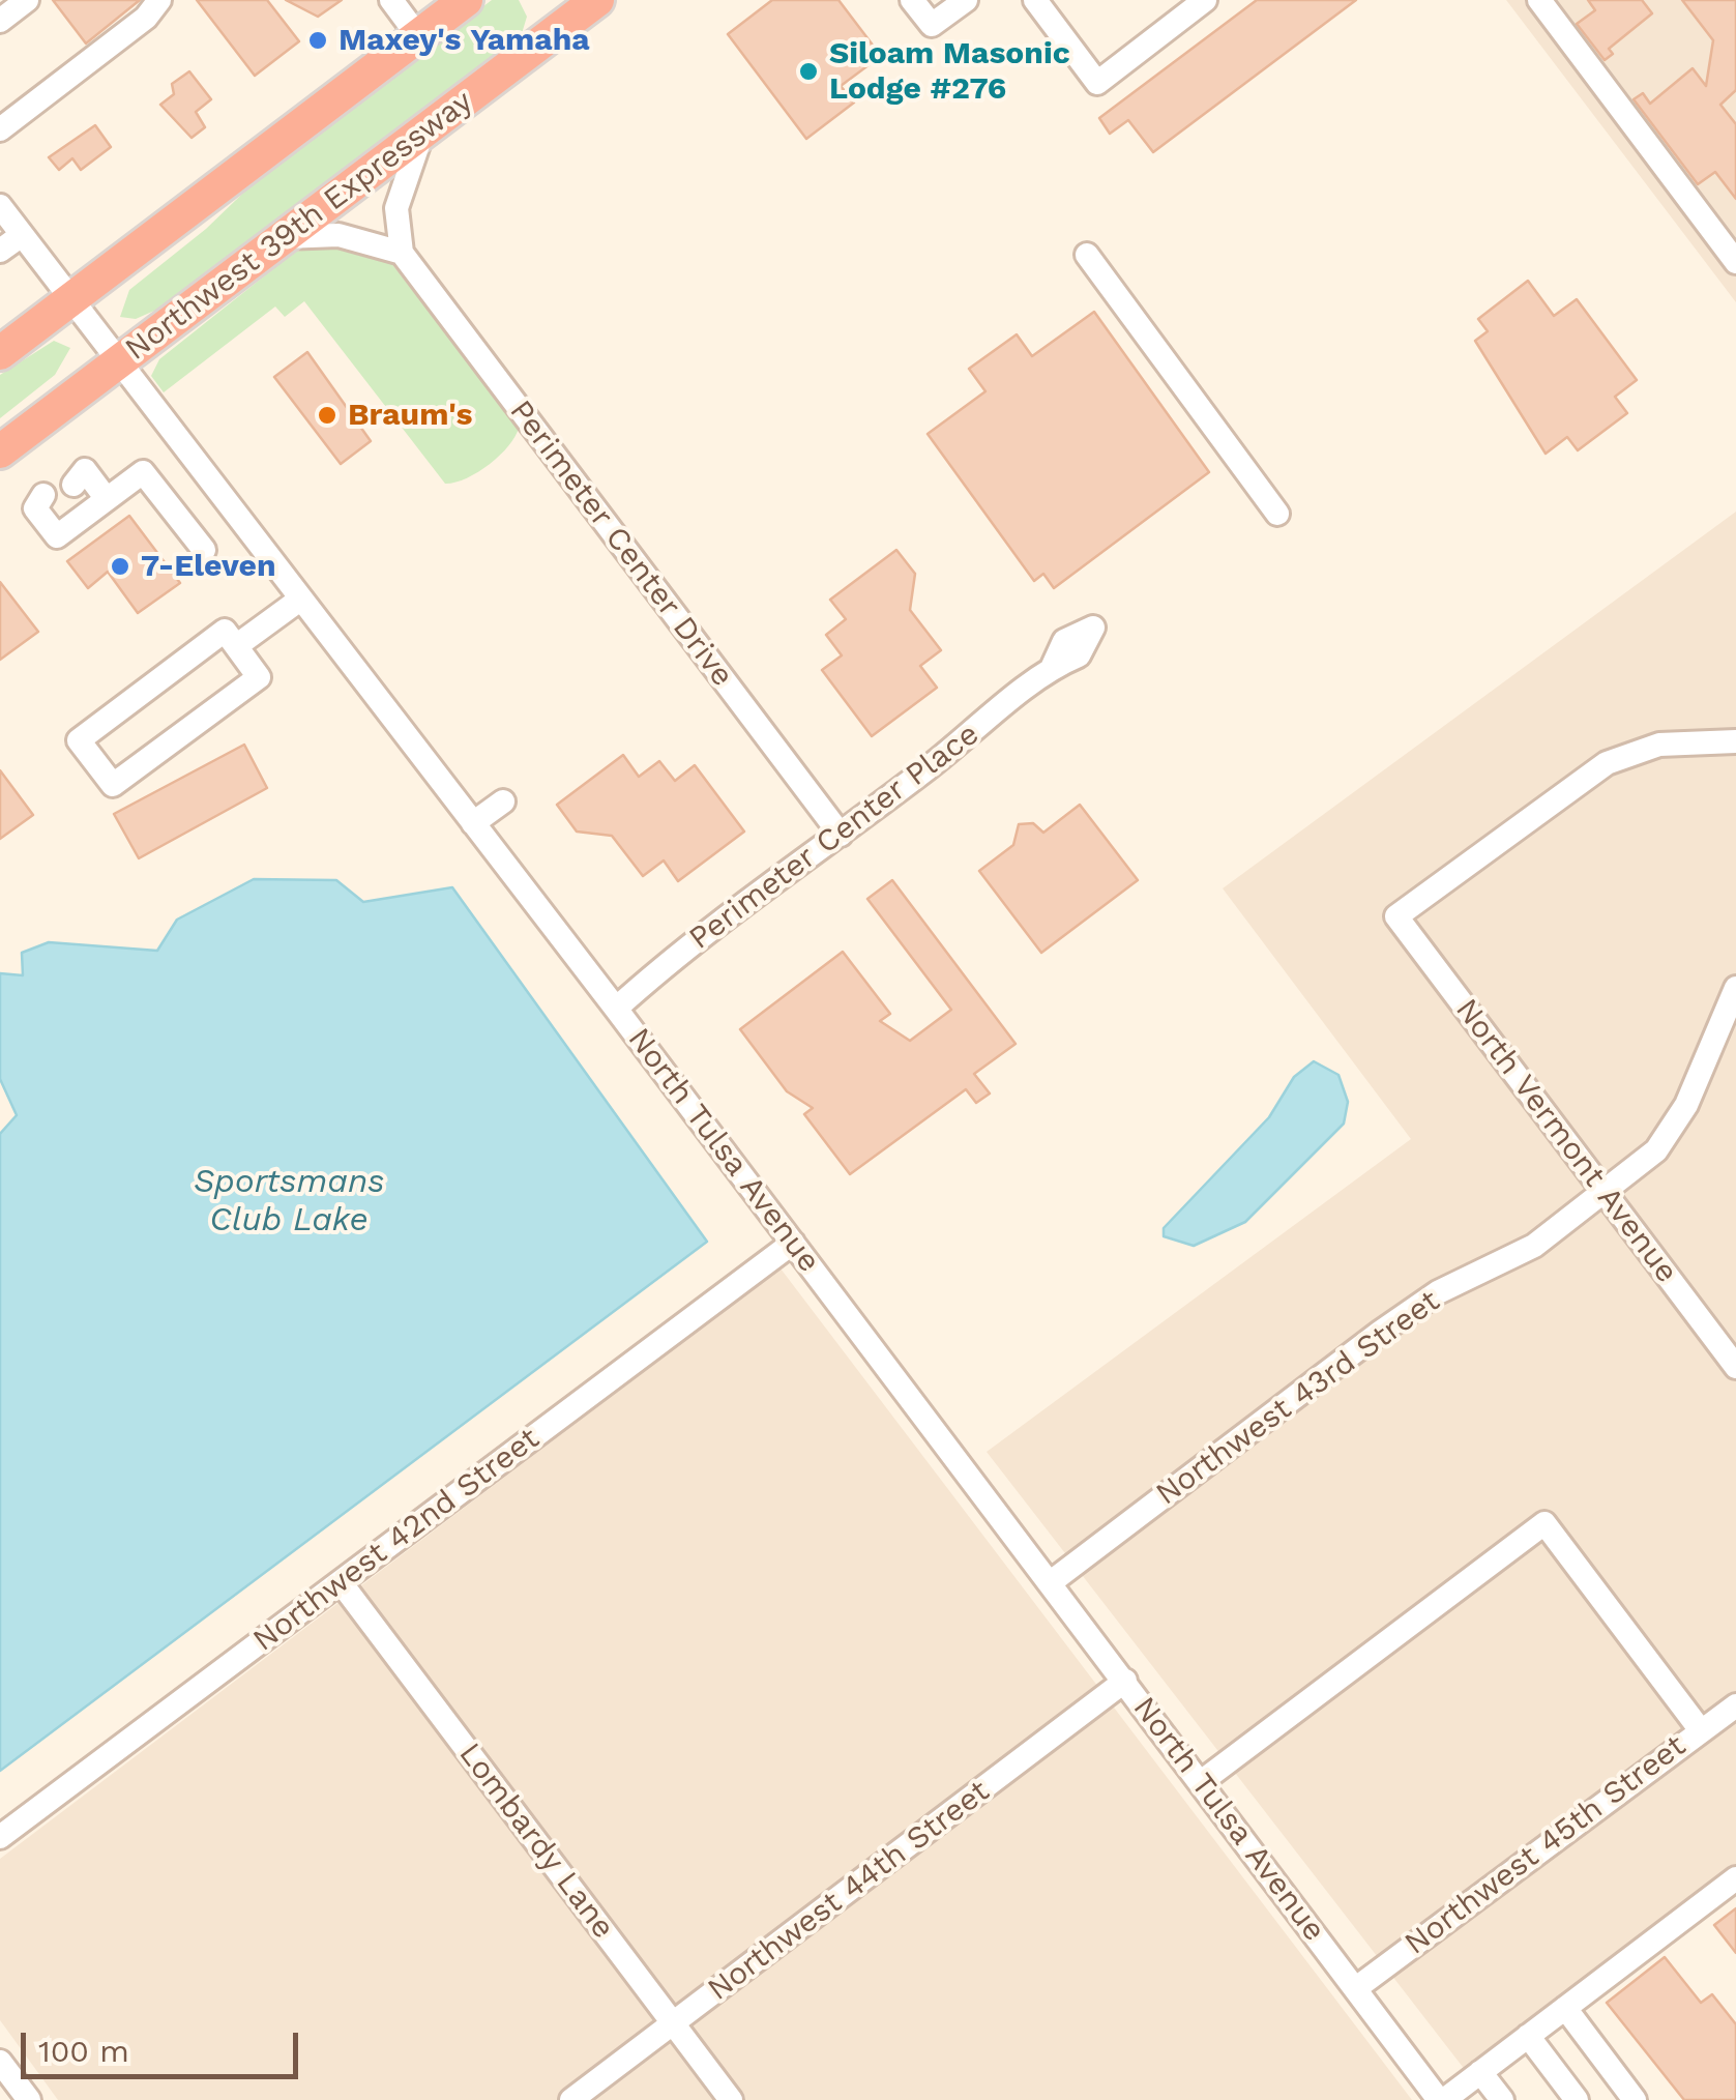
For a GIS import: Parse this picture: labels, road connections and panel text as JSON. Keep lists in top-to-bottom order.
{
  "streets": {
    "highway": ["Northwest 39th Expressway"],
    "street": [
      "Perimeter Center Drive",
      "Perimeter Center Place",
      "North Vermont Avenue",
      "North Tulsa Avenue",
      "Northwest 43rd Street",
      "Northwest 42nd Street",
      "Lombardy Lane",
      "Northwest 45th Street",
      "Northwest 44th Street"
    ]
  },
  "crossings": [
    ["Northwest 39th Expressway", "North Tulsa Avenue"],
    ["Perimeter Center Drive", "Perimeter Center Place"],
    ["Perimeter Center Place", "North Tulsa Avenue"],
    ["North Vermont Avenue", "Northwest 43rd Street"],
    ["North Tulsa Avenue", "Northwest 43rd Street"],
    ["North Tulsa Avenue", "Northwest 42nd Street"],
    ["North Tulsa Avenue", "Northwest 45th Street"],
    ["North Tulsa Avenue", "Northwest 44th Street"],
    ["Northwest 42nd Street", "Lombardy Lane"],
    ["Lombardy Lane", "Northwest 44th Street"]
  ],
  "water": ["Sportsmans Club Lake"],
  "places": [
    "Maxey's Yamaha",
    "Siloam Masonic Lodge #276",
    "Braum's",
    "7-Eleven"
  ],
  "scale_bar": "100 m"
}
